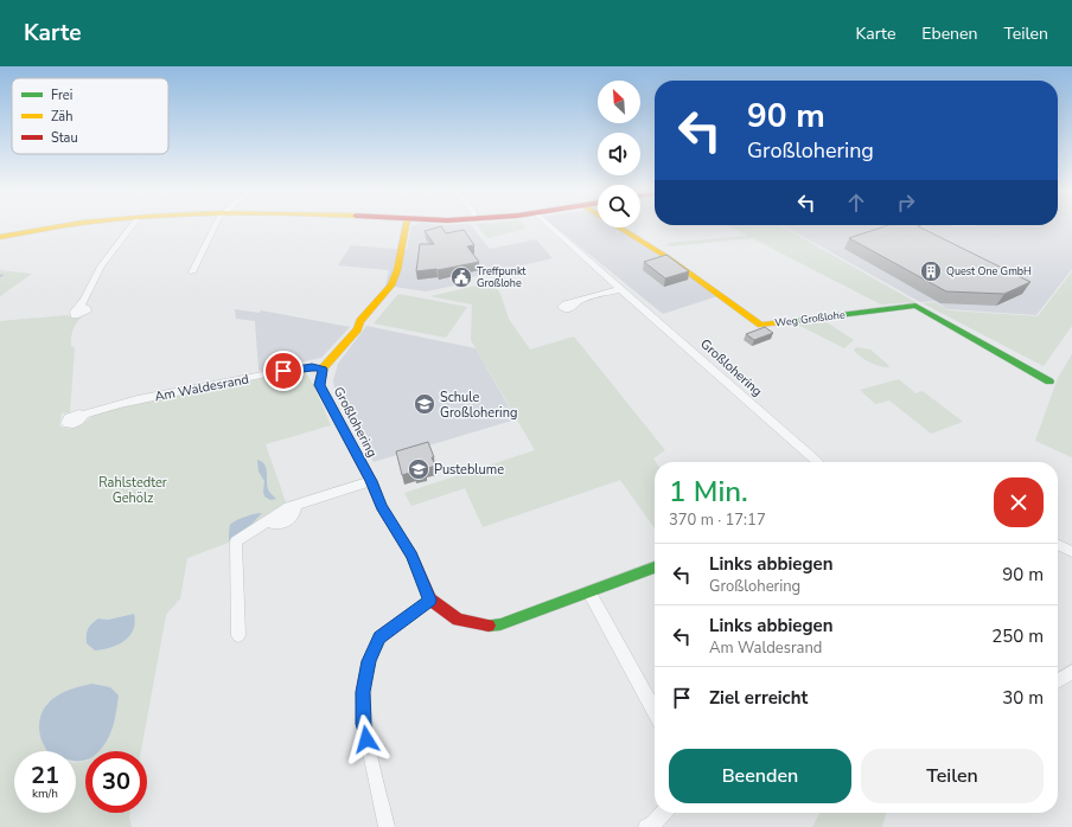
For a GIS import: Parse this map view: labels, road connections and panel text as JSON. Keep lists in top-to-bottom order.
{
  "streets": {
    "street": ["Weg Großlohe", "Großlohering", "Am Waldesrand"]
  },
  "crossings": [
    ["Großlohering", "Am Waldesrand"]
  ],
  "parks": ["Rahlstedter Gehölz"],
  "places": {
    "building": ["Quest One GmbH"],
    "public building": ["Treffpunkt Großlohe"],
    "school or university": ["Schule Großlohering", "Pusteblume"]
  },
  "legend": ["Frei", "Zäh", "Stau"],
  "north": "top left",
  "page": {
    "header": "Karte",
    "nav": ["Karte", "Ebenen", "Teilen"],
    "turn": ["90 m", "Großlohering"],
    "heading": ["1 Min.", "370 m · 17:17"],
    "list": [
      {
        "name": "Links abbiegen",
        "note": "Großlohering",
        "value": "90 m"
      },
      {
        "name": "Links abbiegen",
        "note": "Am Waldesrand",
        "value": "250 m"
      },
      {
        "name": "Ziel erreicht",
        "value": "30 m"
      }
    ],
    "buttons": ["Beenden", "Teilen"],
    "speed": "21 km/h",
    "limit": "30"
  }
}
